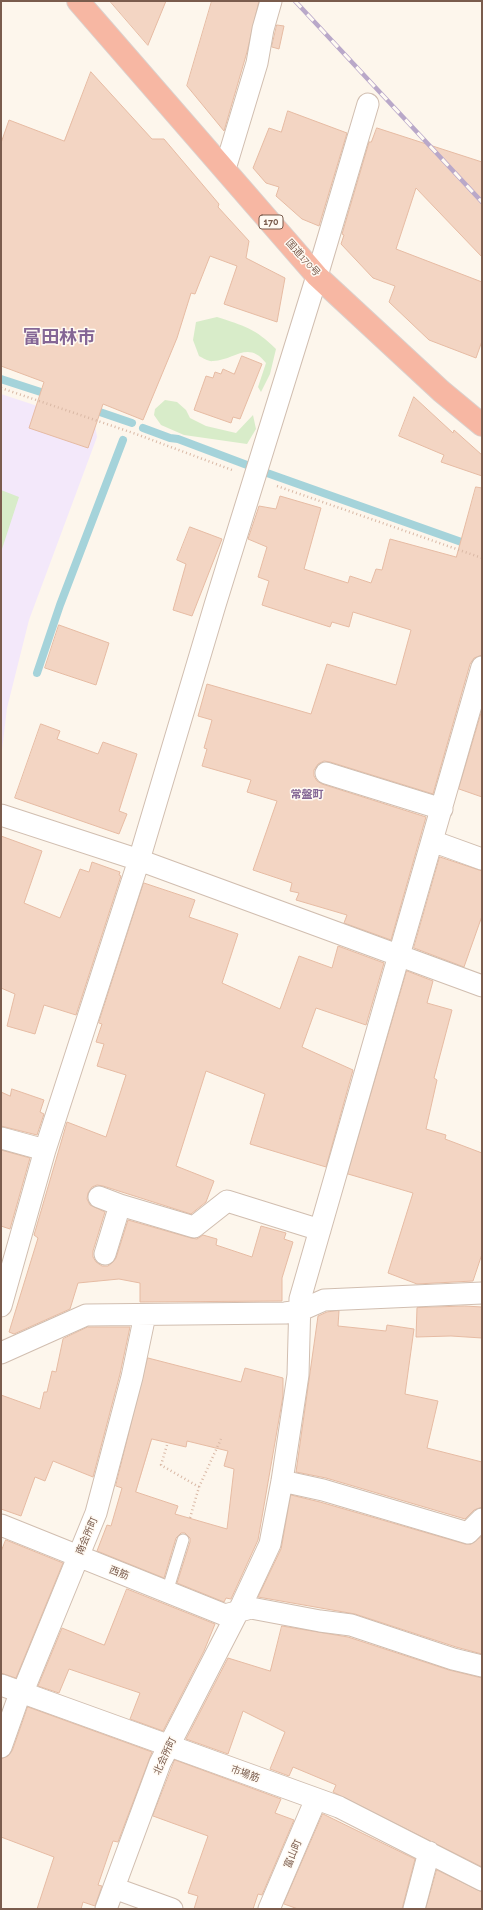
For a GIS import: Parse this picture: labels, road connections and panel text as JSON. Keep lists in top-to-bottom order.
{
  "streets": {
    "highway": ["170", "国道170号"],
    "street": [
      "南会所町",
      "西筋",
      "北会所町",
      "市場筋",
      "富山町"
    ]
  },
  "crossings": [
    ["南会所町", "西筋"],
    ["南会所町", "市場筋"],
    ["西筋", "北会所町"],
    ["北会所町", "市場筋"],
    ["市場筋", "富山町"]
  ],
  "districts": ["富田林市", "常盤町"]
}
